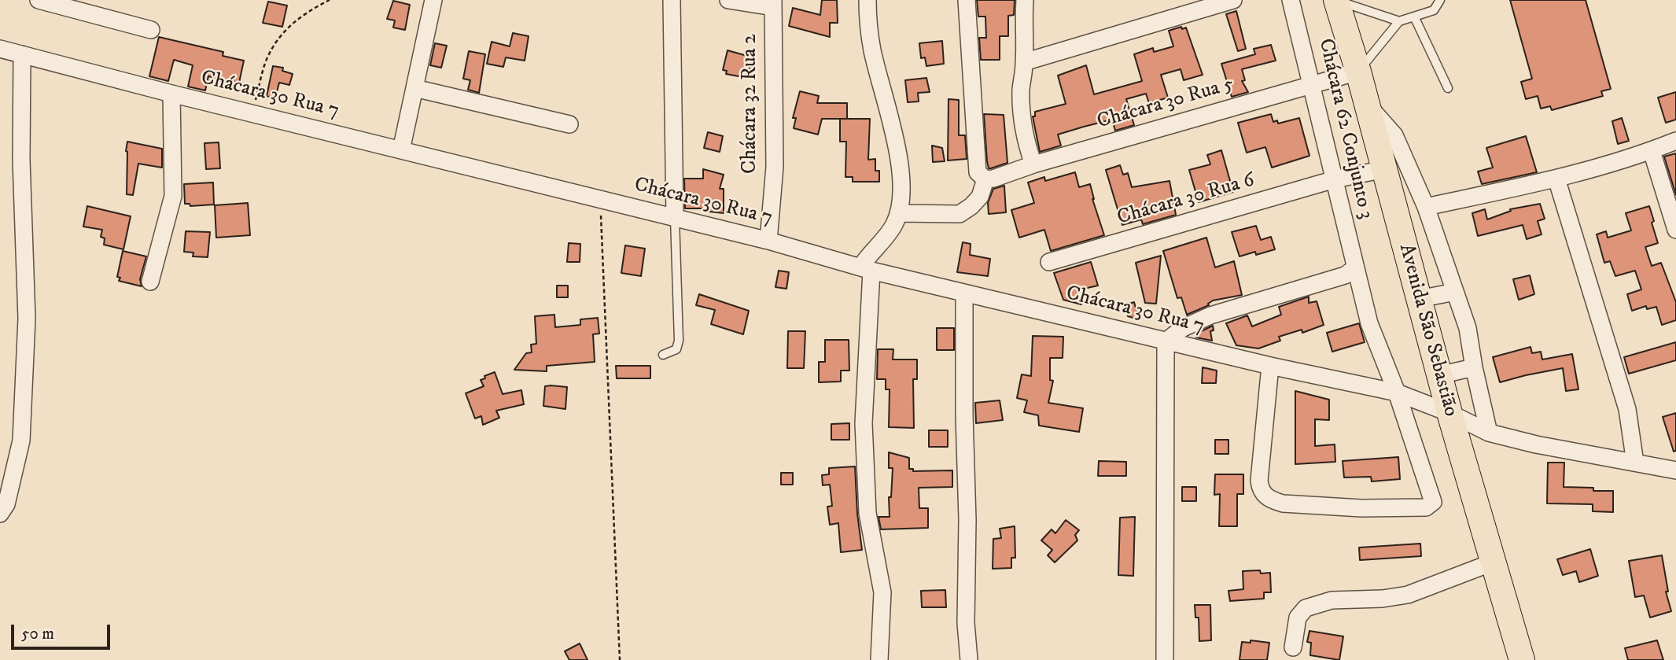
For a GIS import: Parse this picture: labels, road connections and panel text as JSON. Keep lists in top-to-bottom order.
{
  "streets": {
    "main road": ["Avenida São Sebastião"],
    "street": [
      "Chácara 30 Rua 7",
      "Chácara 32 Rua 2",
      "Chácara 30 Rua 5",
      "Chácara 62 Conjunto 3",
      "Chácara 30 Rua 6"
    ]
  },
  "crossings": [
    ["Chácara 30 Rua 7", "Chácara 32 Rua 2"],
    ["Chácara 30 Rua 7", "Avenida São Sebastião"],
    ["Chácara 30 Rua 5", "Chácara 62 Conjunto 3"],
    ["Chácara 30 Rua 5", "Avenida São Sebastião"],
    ["Chácara 62 Conjunto 3", "Chácara 30 Rua 6"],
    ["Chácara 30 Rua 6", "Avenida São Sebastião"]
  ],
  "scale_bar": "50 m"
}
